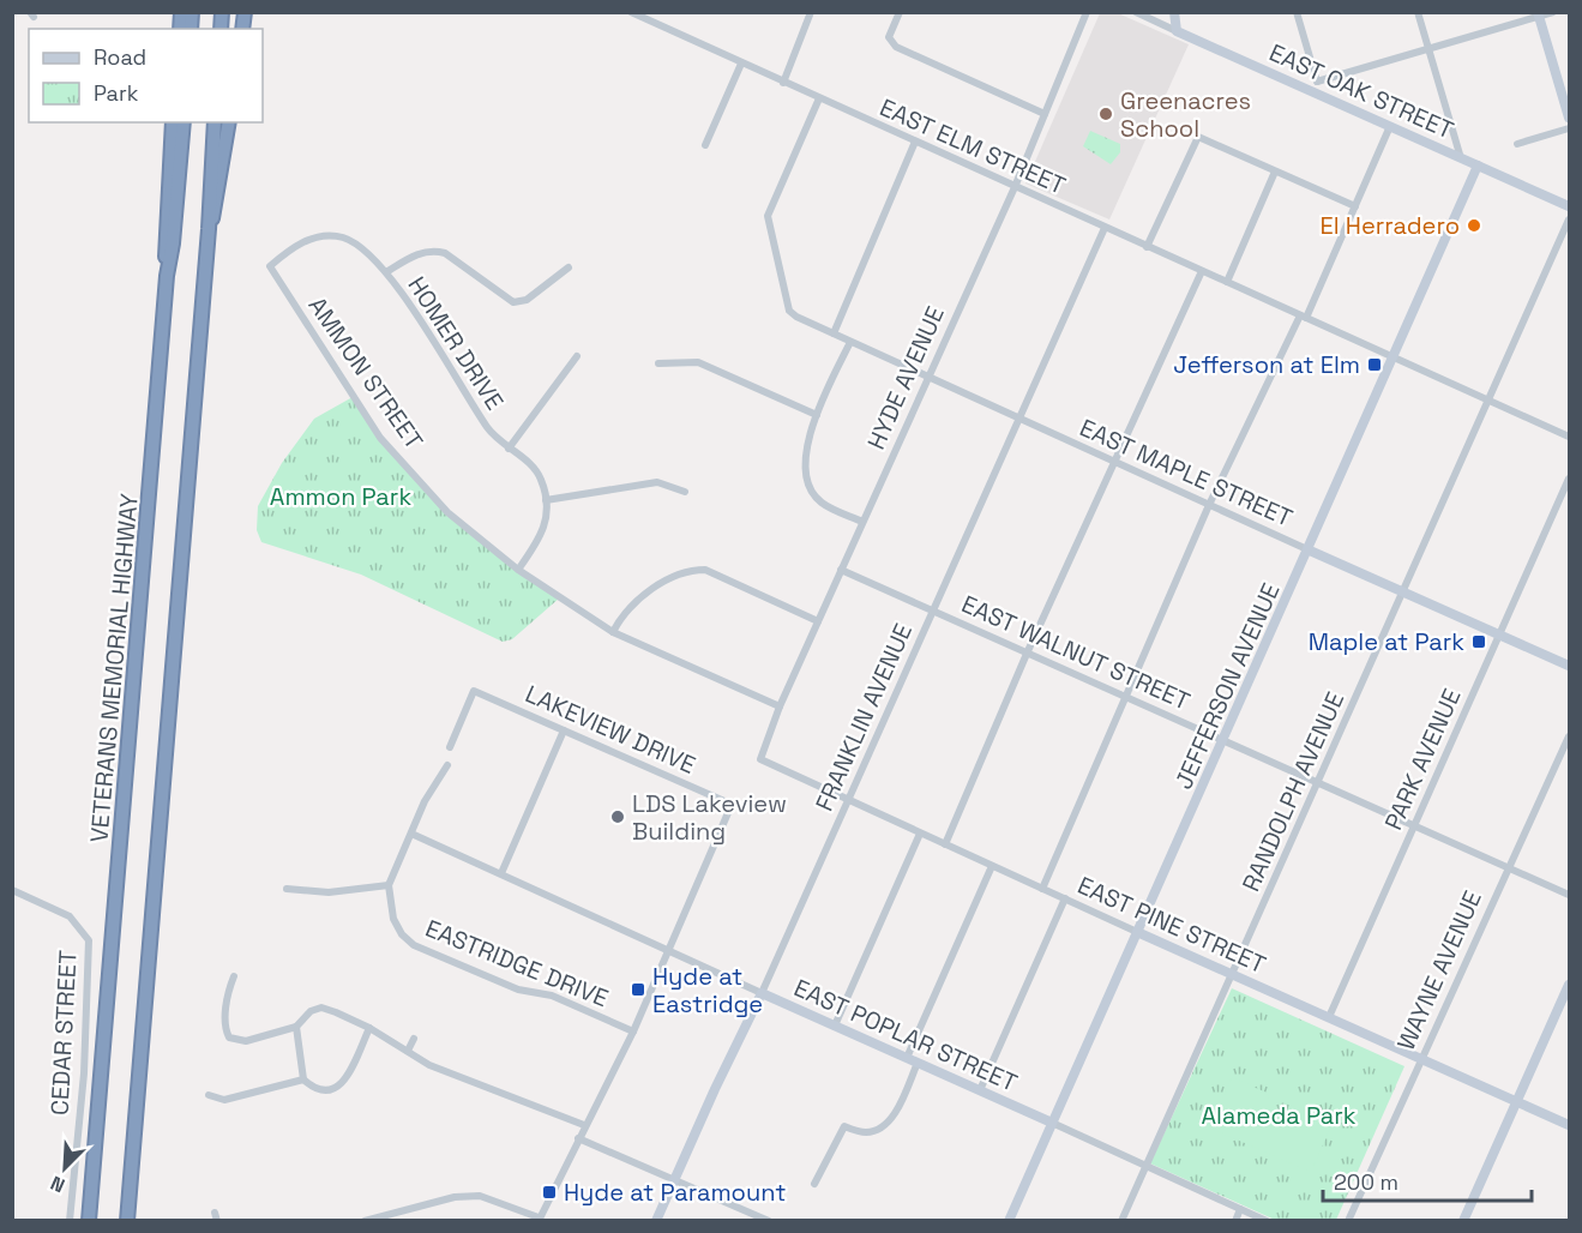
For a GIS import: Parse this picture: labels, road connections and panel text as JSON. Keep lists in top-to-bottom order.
{
  "streets": {
    "highway": ["VETERANS MEMORIAL HIGHWAY"],
    "street": [
      "EAST OAK STREET",
      "EAST ELM STREET",
      "HOMER DRIVE",
      "AMMON STREET",
      "HYDE AVENUE",
      "EAST MAPLE STREET",
      "EAST WALNUT STREET",
      "JEFFERSON AVENUE",
      "FRANKLIN AVENUE",
      "LAKEVIEW DRIVE",
      "PARK AVENUE",
      "RANDOLPH AVENUE",
      "EAST PINE STREET",
      "EASTRIDGE DRIVE",
      "WAYNE AVENUE",
      "CEDAR STREET",
      "EAST POPLAR STREET"
    ]
  },
  "crossings": [
    ["EAST OAK STREET", "JEFFERSON AVENUE"],
    ["EAST ELM STREET", "HYDE AVENUE"],
    ["EAST ELM STREET", "EAST MAPLE STREET"],
    ["EAST ELM STREET", "JEFFERSON AVENUE"],
    ["EAST ELM STREET", "FRANKLIN AVENUE"],
    ["EAST ELM STREET", "RANDOLPH AVENUE"],
    ["HOMER DRIVE", "AMMON STREET"],
    ["AMMON STREET", "HYDE AVENUE"],
    ["HYDE AVENUE", "EAST MAPLE STREET"],
    ["HYDE AVENUE", "EAST WALNUT STREET"],
    ["HYDE AVENUE", "EAST PINE STREET"],
    ["EAST MAPLE STREET", "JEFFERSON AVENUE"],
    ["EAST MAPLE STREET", "FRANKLIN AVENUE"],
    ["EAST MAPLE STREET", "PARK AVENUE"],
    ["EAST MAPLE STREET", "RANDOLPH AVENUE"],
    ["EAST WALNUT STREET", "JEFFERSON AVENUE"],
    ["EAST WALNUT STREET", "FRANKLIN AVENUE"],
    ["EAST WALNUT STREET", "PARK AVENUE"],
    ["EAST WALNUT STREET", "RANDOLPH AVENUE"],
    ["EAST WALNUT STREET", "WAYNE AVENUE"],
    ["JEFFERSON AVENUE", "EAST PINE STREET"],
    ["JEFFERSON AVENUE", "EAST POPLAR STREET"],
    ["FRANKLIN AVENUE", "EAST PINE STREET"],
    ["FRANKLIN AVENUE", "EAST POPLAR STREET"],
    ["LAKEVIEW DRIVE", "EAST POPLAR STREET"],
    ["PARK AVENUE", "EAST PINE STREET"],
    ["RANDOLPH AVENUE", "EAST PINE STREET"],
    ["RANDOLPH AVENUE", "EAST POPLAR STREET"],
    ["EAST PINE STREET", "WAYNE AVENUE"]
  ],
  "parks": ["Ammon Park", "Alameda Park"],
  "places": {
    "other": ["Greenacres School", "El Herradero", "LDS Lakeview Building"],
    "transit": [
      "Jefferson at Elm",
      "Maple at Park",
      "Hyde at Eastridge",
      "Hyde at Paramount"
    ]
  },
  "legend": ["Road", "Park"],
  "scale_bar": "200 m",
  "north": "bottom left"
}
